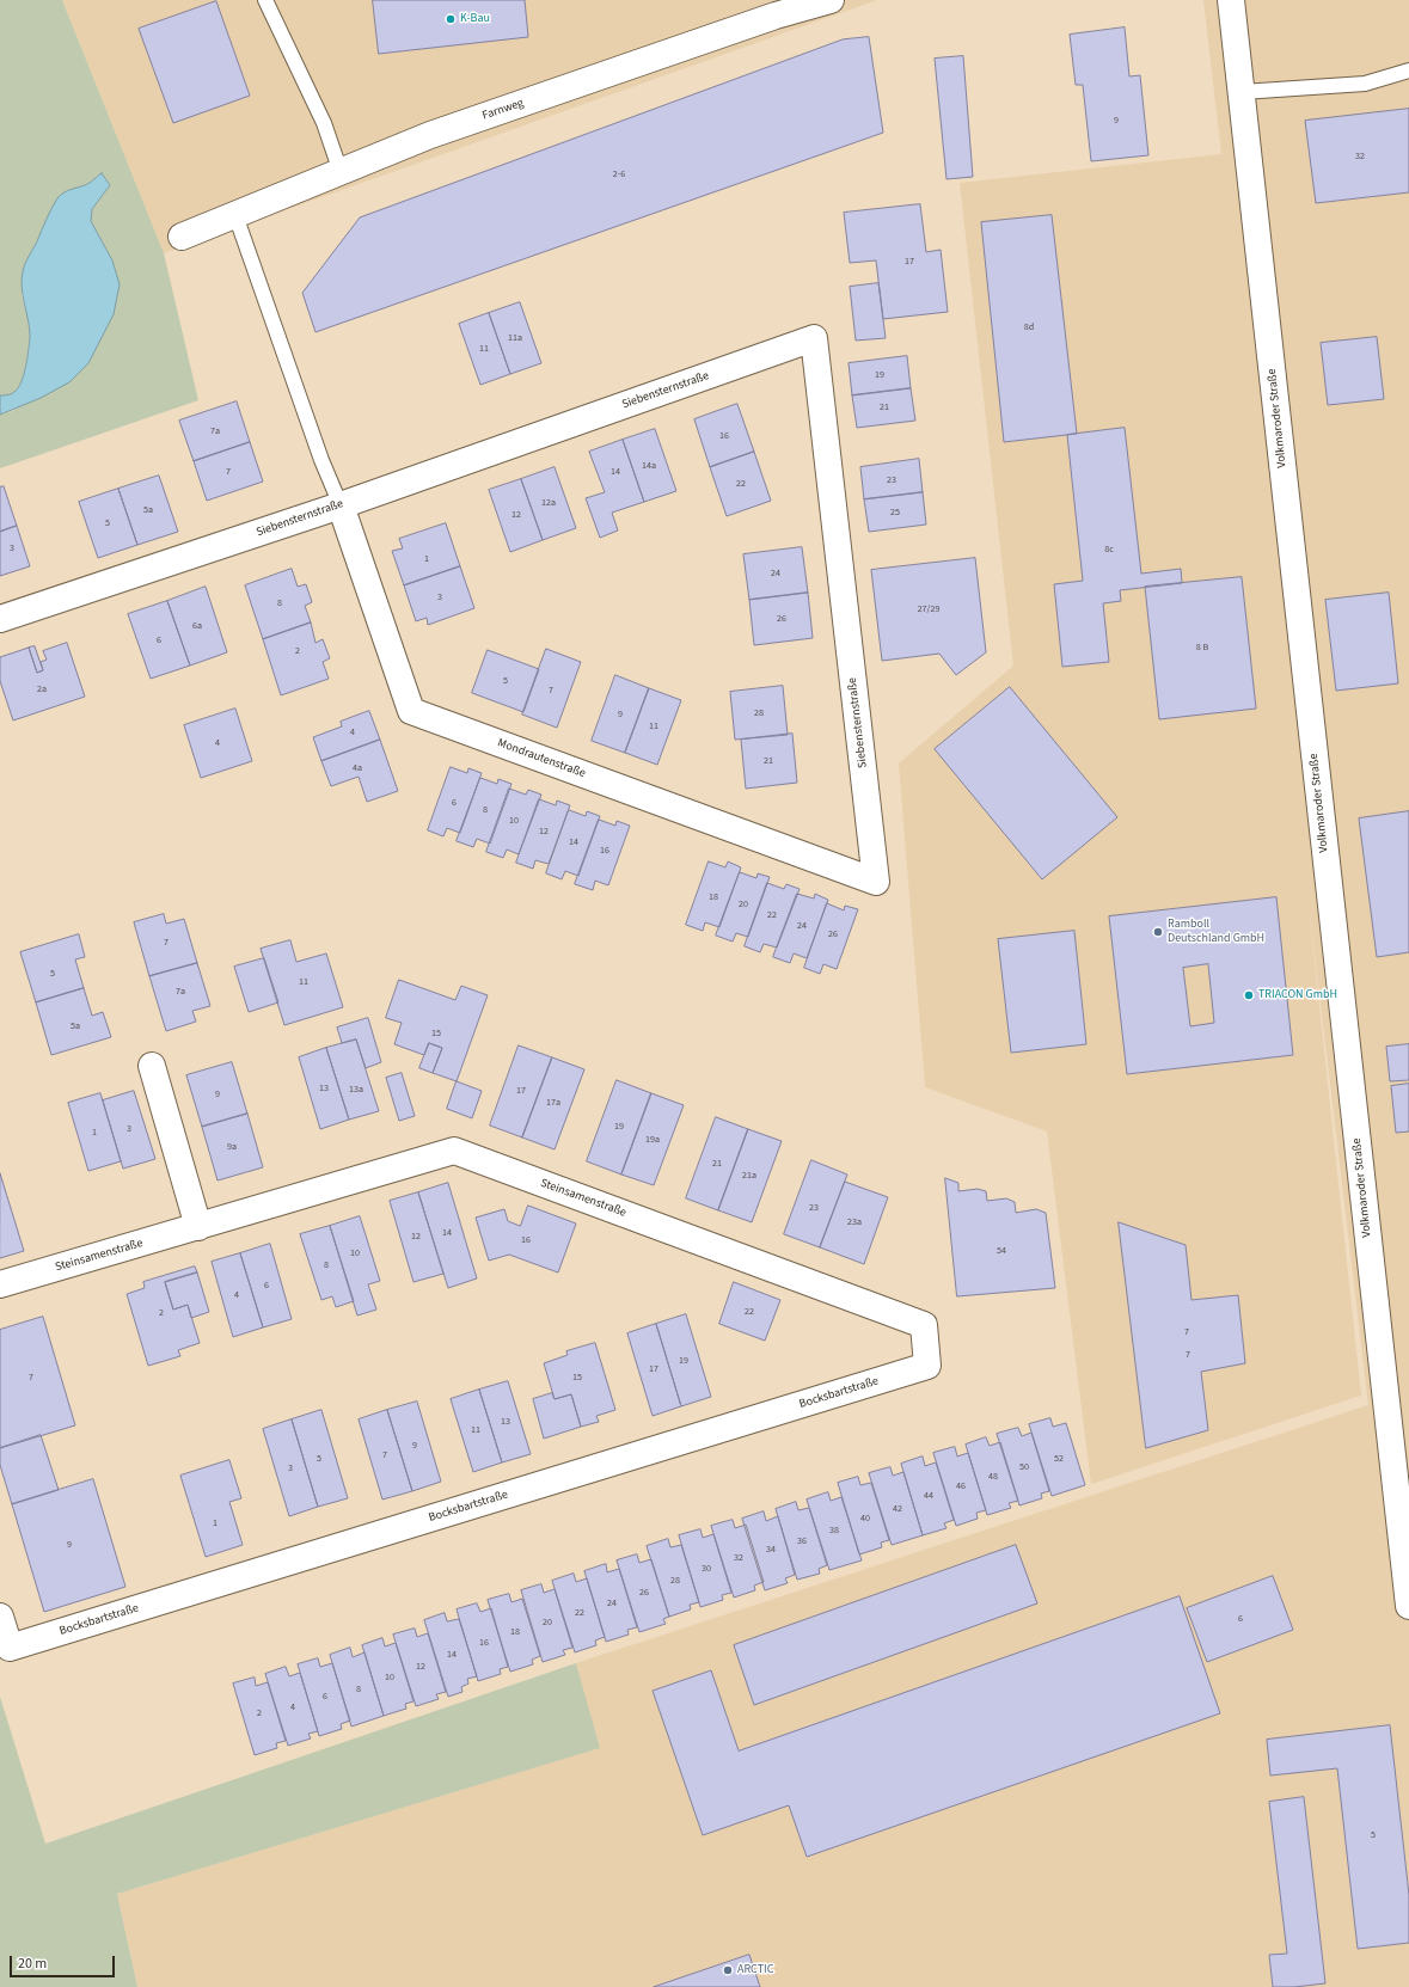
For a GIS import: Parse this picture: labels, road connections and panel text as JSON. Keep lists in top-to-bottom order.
{
  "streets": {
    "street": [
      "Farnweg",
      "Siebensternstraße",
      "Volkmaroder Straße",
      "Mondrautenstraße",
      "Steinsamenstraße",
      "Bocksbartstraße"
    ]
  },
  "crossings": [
    ["Siebensternstraße", "Mondrautenstraße"],
    ["Steinsamenstraße", "Bocksbartstraße"]
  ],
  "places": [
    "K-Bau",
    "Ramboll Deutschland GmbH",
    "TRIACON GmbH",
    "ARCTIC"
  ],
  "house_numbers": [
    "9",
    "32",
    "2-6",
    "17",
    "8d",
    "11a",
    "11",
    "19",
    "21",
    "7a",
    "16",
    "14a",
    "7",
    "14",
    "23",
    "22",
    "12a",
    "5a",
    "25",
    "12",
    "5",
    "3",
    "8c",
    "1",
    "24",
    "3",
    "8",
    "27/29",
    "26",
    "6a",
    "6",
    "8 B",
    "2",
    "5",
    "2a",
    "7",
    "28",
    "9",
    "11",
    "4",
    "4",
    "21",
    "4a",
    "6",
    "8",
    "10",
    "12",
    "14",
    "16",
    "18",
    "20",
    "22",
    "24",
    "26",
    "7",
    "5",
    "11",
    "7a",
    "5a",
    "15",
    "13",
    "13a",
    "17",
    "9",
    "17a",
    "19",
    "3",
    "1",
    "19a",
    "9a",
    "21",
    "21a",
    "23",
    "23a",
    "14",
    "12",
    "16",
    "54",
    "10",
    "8",
    "6",
    "4",
    "22",
    "2",
    "7",
    "7",
    "19",
    "17",
    "7",
    "15",
    "13",
    "11",
    "9",
    "7",
    "5",
    "52",
    "50",
    "3",
    "48",
    "46",
    "44",
    "42",
    "40",
    "1",
    "38",
    "36",
    "9",
    "34",
    "32",
    "30",
    "28",
    "26",
    "24",
    "22",
    "6",
    "20",
    "18",
    "16",
    "14",
    "12",
    "10",
    "8",
    "6",
    "4",
    "2",
    "5"
  ],
  "scale_bar": "20 m"
}
